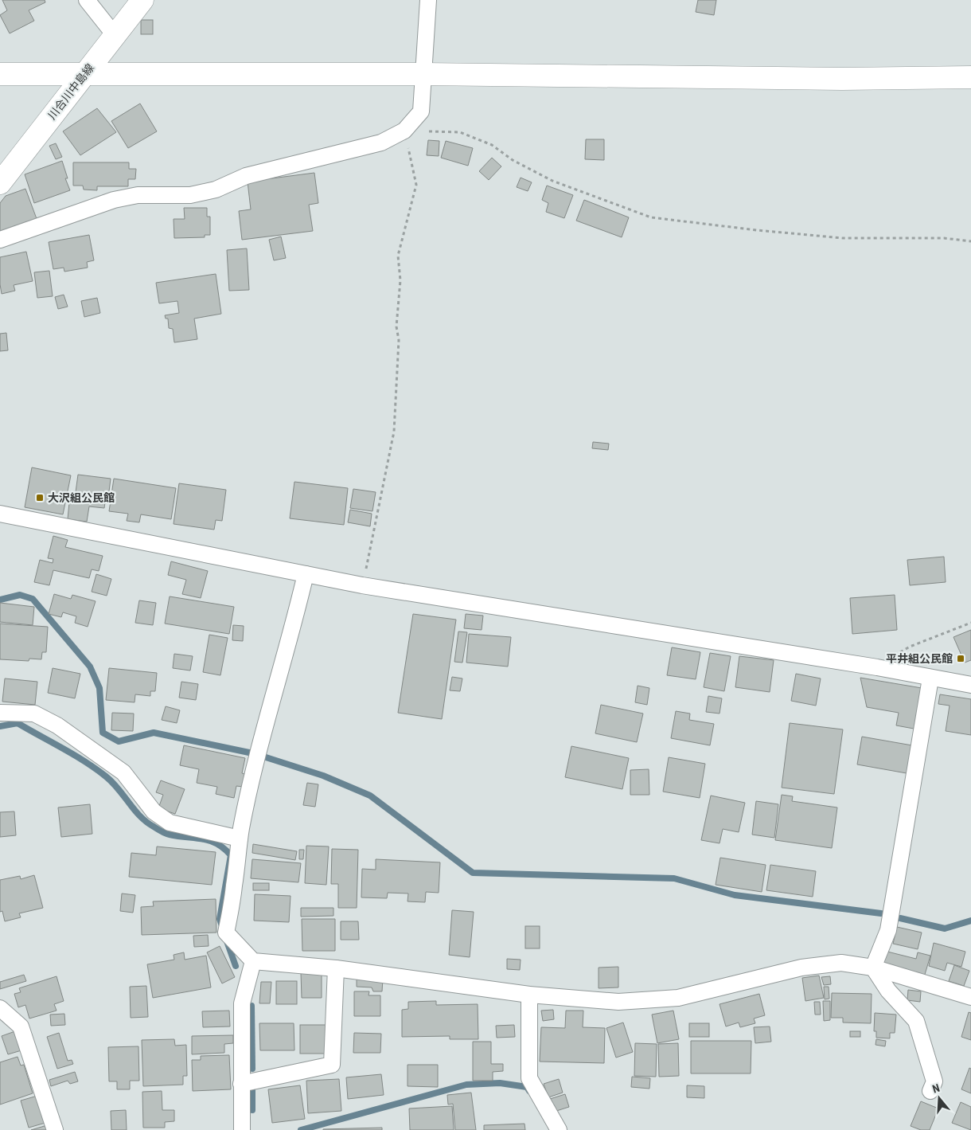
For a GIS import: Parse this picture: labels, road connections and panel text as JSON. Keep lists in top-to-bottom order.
{
  "streets": {
    "street": ["川合川中島線"]
  },
  "places": {
    "transit": ["大沢組公民館", "平井組公民館"]
  },
  "north": "top"
}
